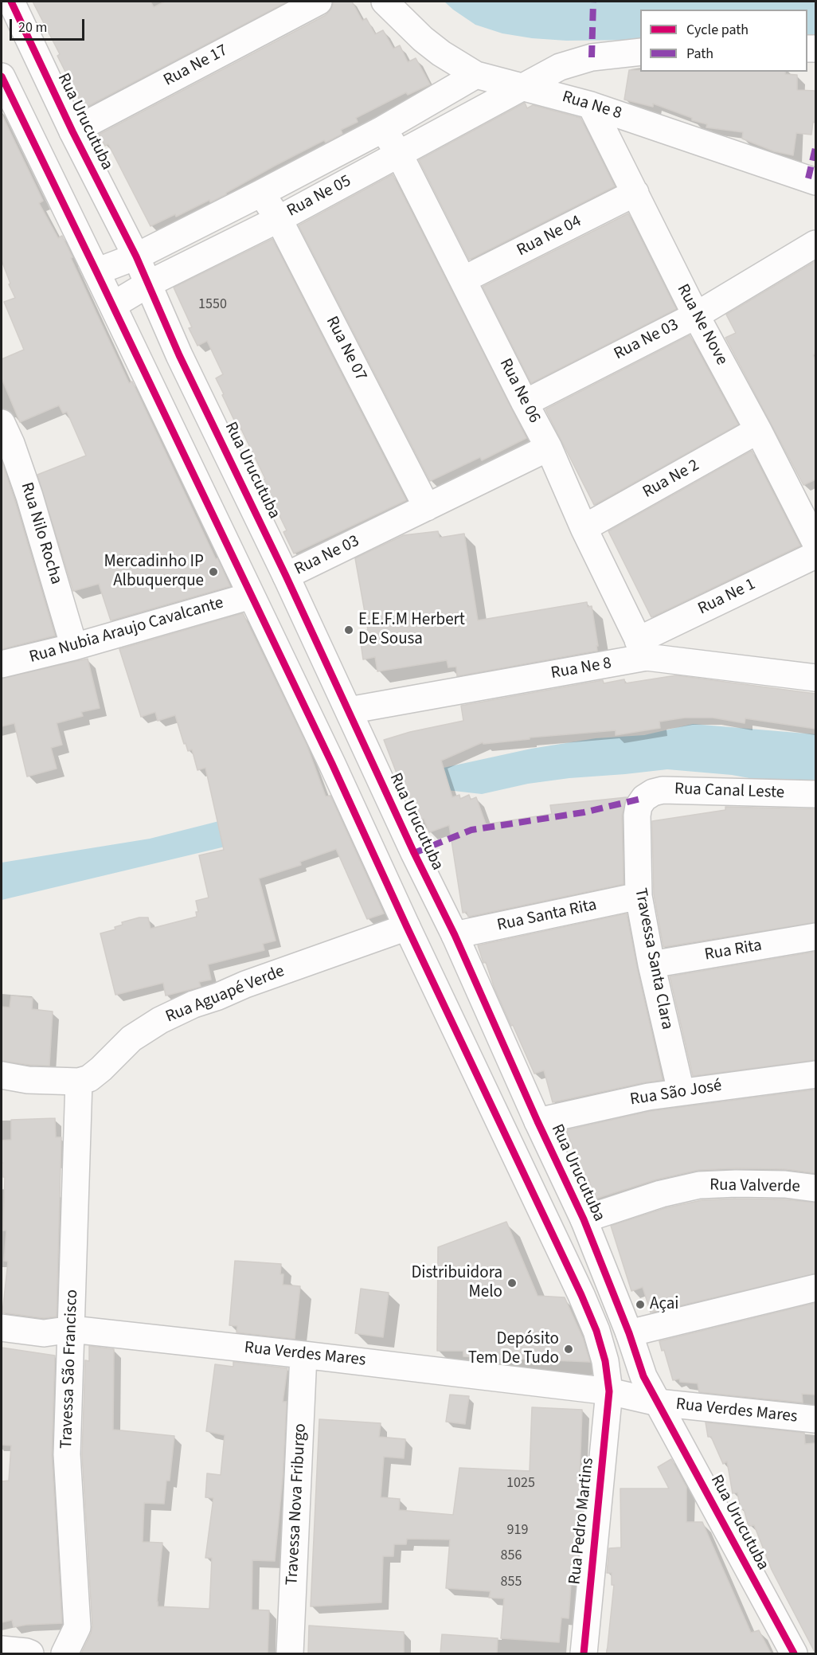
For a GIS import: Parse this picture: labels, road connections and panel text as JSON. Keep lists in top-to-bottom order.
{
  "streets": {
    "street": [
      "Rua Ne 17",
      "Rua Ne 8",
      "Rua Urucutuba",
      "Rua Ne 05",
      "Rua Ne 04",
      "Rua Ne Nove",
      "Rua Ne 03",
      "Rua Ne 07",
      "Rua Ne 06",
      "Rua Ne 2",
      "Rua Nilo Rocha",
      "Rua Ne 1",
      "Rua Nubia Araujo Cavalcante",
      "Rua Canal Leste",
      "Rua Santa Rita",
      "Rua Rita",
      "Travessa Santa Clara",
      "Rua Aguapé Verde",
      "Rua São José",
      "Rua Valverde",
      "Rua Verdes Mares",
      "Travessa São Francisco",
      "Travessa Nova Friburgo",
      "Rua Pedro Martins"
    ]
  },
  "crossings": [
    ["Rua Ne 17", "Rua Urucutuba"],
    ["Rua Ne 8", "Rua Urucutuba"],
    ["Rua Ne 8", "Rua Ne 05"],
    ["Rua Ne 8", "Rua Ne Nove"],
    ["Rua Ne 8", "Rua Ne 06"],
    ["Rua Ne 8", "Rua Ne 1"],
    ["Rua Urucutuba", "Rua Ne 05"],
    ["Rua Urucutuba", "Rua Ne 03"],
    ["Rua Urucutuba", "Rua Santa Rita"],
    ["Rua Urucutuba", "Rua São José"],
    ["Rua Urucutuba", "Rua Valverde"],
    ["Rua Urucutuba", "Rua Verdes Mares"],
    ["Rua Ne 05", "Rua Ne 07"],
    ["Rua Ne 05", "Rua Ne 06"],
    ["Rua Ne 04", "Rua Ne Nove"],
    ["Rua Ne 04", "Rua Ne 06"],
    ["Rua Ne Nove", "Rua Ne 03"],
    ["Rua Ne Nove", "Rua Ne 2"],
    ["Rua Ne 03", "Rua Ne 07"],
    ["Rua Ne 03", "Rua Ne 06"],
    ["Rua Ne 06", "Rua Ne 2"],
    ["Rua Ne 06", "Rua Ne 1"],
    ["Rua Nilo Rocha", "Rua Nubia Araujo Cavalcante"],
    ["Rua Canal Leste", "Travessa Santa Clara"],
    ["Rua Santa Rita", "Travessa Santa Clara"],
    ["Rua Rita", "Travessa Santa Clara"],
    ["Travessa Santa Clara", "Rua São José"],
    ["Rua Aguapé Verde", "Travessa São Francisco"],
    ["Rua Verdes Mares", "Travessa São Francisco"],
    ["Rua Verdes Mares", "Travessa Nova Friburgo"],
    ["Rua Verdes Mares", "Rua Pedro Martins"]
  ],
  "places": [
    "Mercadinho IP Albuquerque",
    "E.E.F.M Herbert De Sousa",
    "Distribuidora Melo",
    "Açai",
    "Depósito Tem De Tudo"
  ],
  "house_numbers": [
    "1550",
    "1025",
    "919",
    "856",
    "855"
  ],
  "legend": ["Cycle path", "Path"],
  "scale_bar": "20 m"
}
